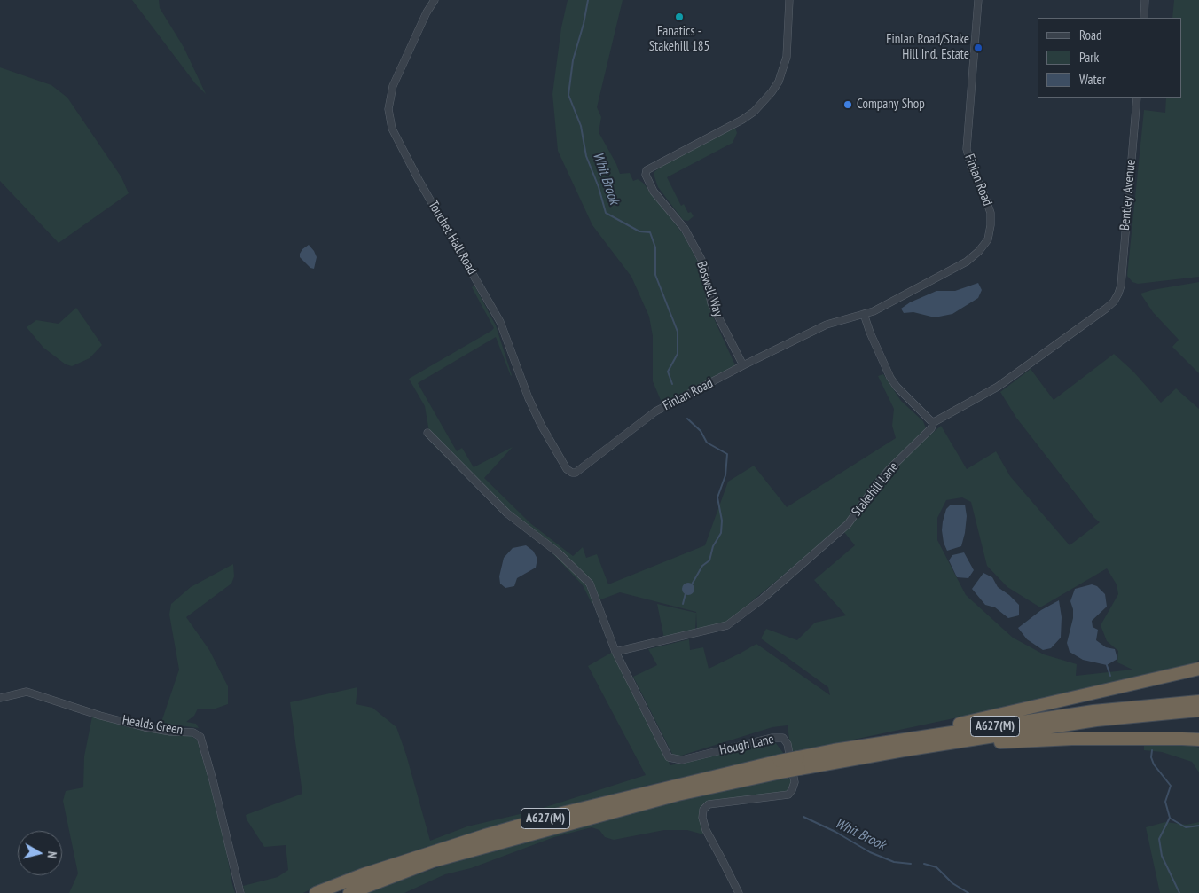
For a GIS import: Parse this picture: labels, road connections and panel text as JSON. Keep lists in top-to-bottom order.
{
  "streets": {
    "highway": ["A627(M)"],
    "street": [
      "Finlan Road",
      "Bentley Avenue",
      "Touchet Hall Road",
      "Boswell Way",
      "Stakehill Lane",
      "Healds Green",
      "Hough Lane"
    ]
  },
  "crossings": [
    ["Finlan Road", "Touchet Hall Road"],
    ["Finlan Road", "Boswell Way"],
    ["Bentley Avenue", "Stakehill Lane"],
    ["Stakehill Lane", "Hough Lane"]
  ],
  "water": ["Whit Brook"],
  "places": ["Fanatics - Stakehill 185", "Finlan Road/Stake Hill Ind. Estate", "Company Shop"],
  "legend": ["Road", "Park", "Water"],
  "north": "right"
}
